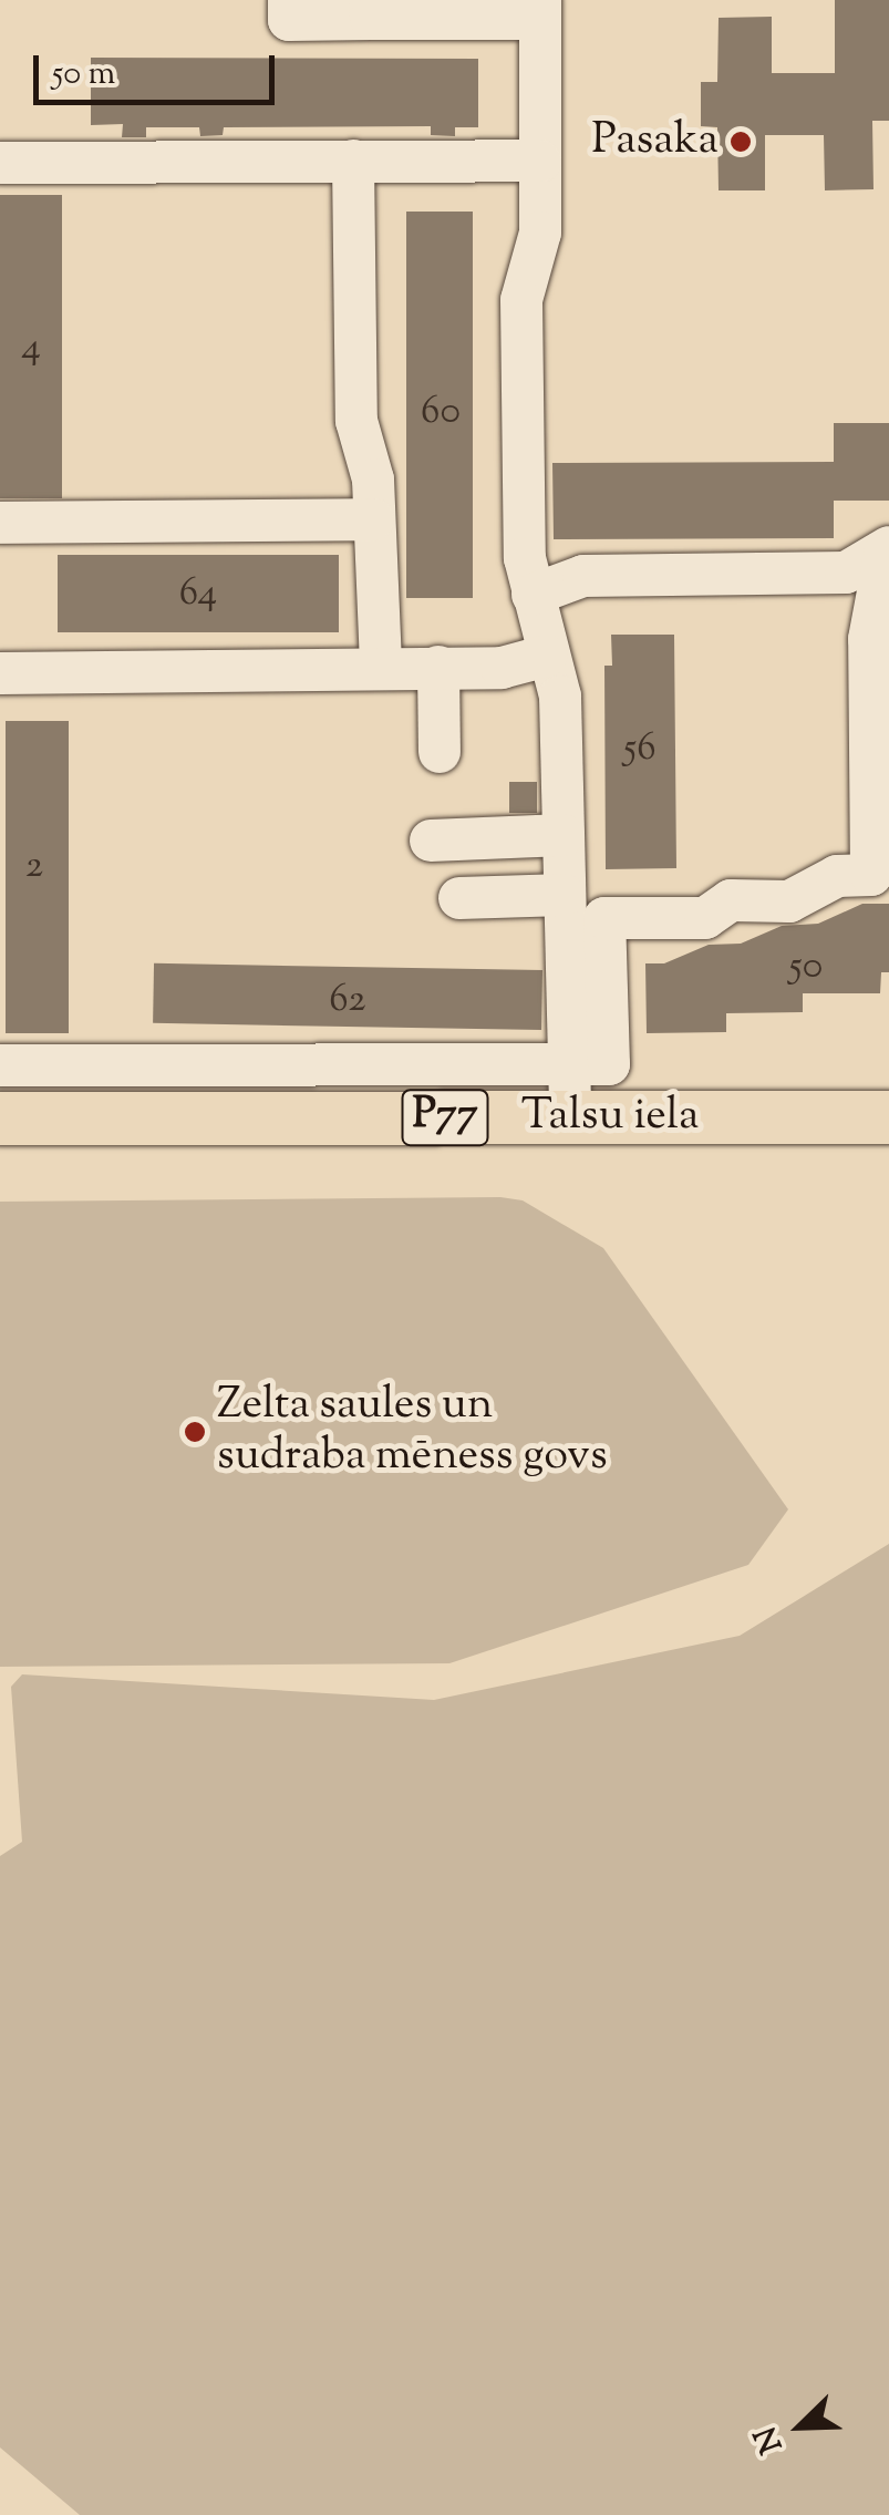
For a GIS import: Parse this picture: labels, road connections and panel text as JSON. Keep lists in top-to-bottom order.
{
  "streets": {
    "main road": ["P77", "Talsu iela"]
  },
  "places": ["Pasaka", "Zelta saules un sudraba mēness govs"],
  "house_numbers": [
    "4",
    "60",
    "64",
    "56",
    "2",
    "50",
    "62"
  ],
  "scale_bar": "50 m",
  "north": "bottom left"
}
